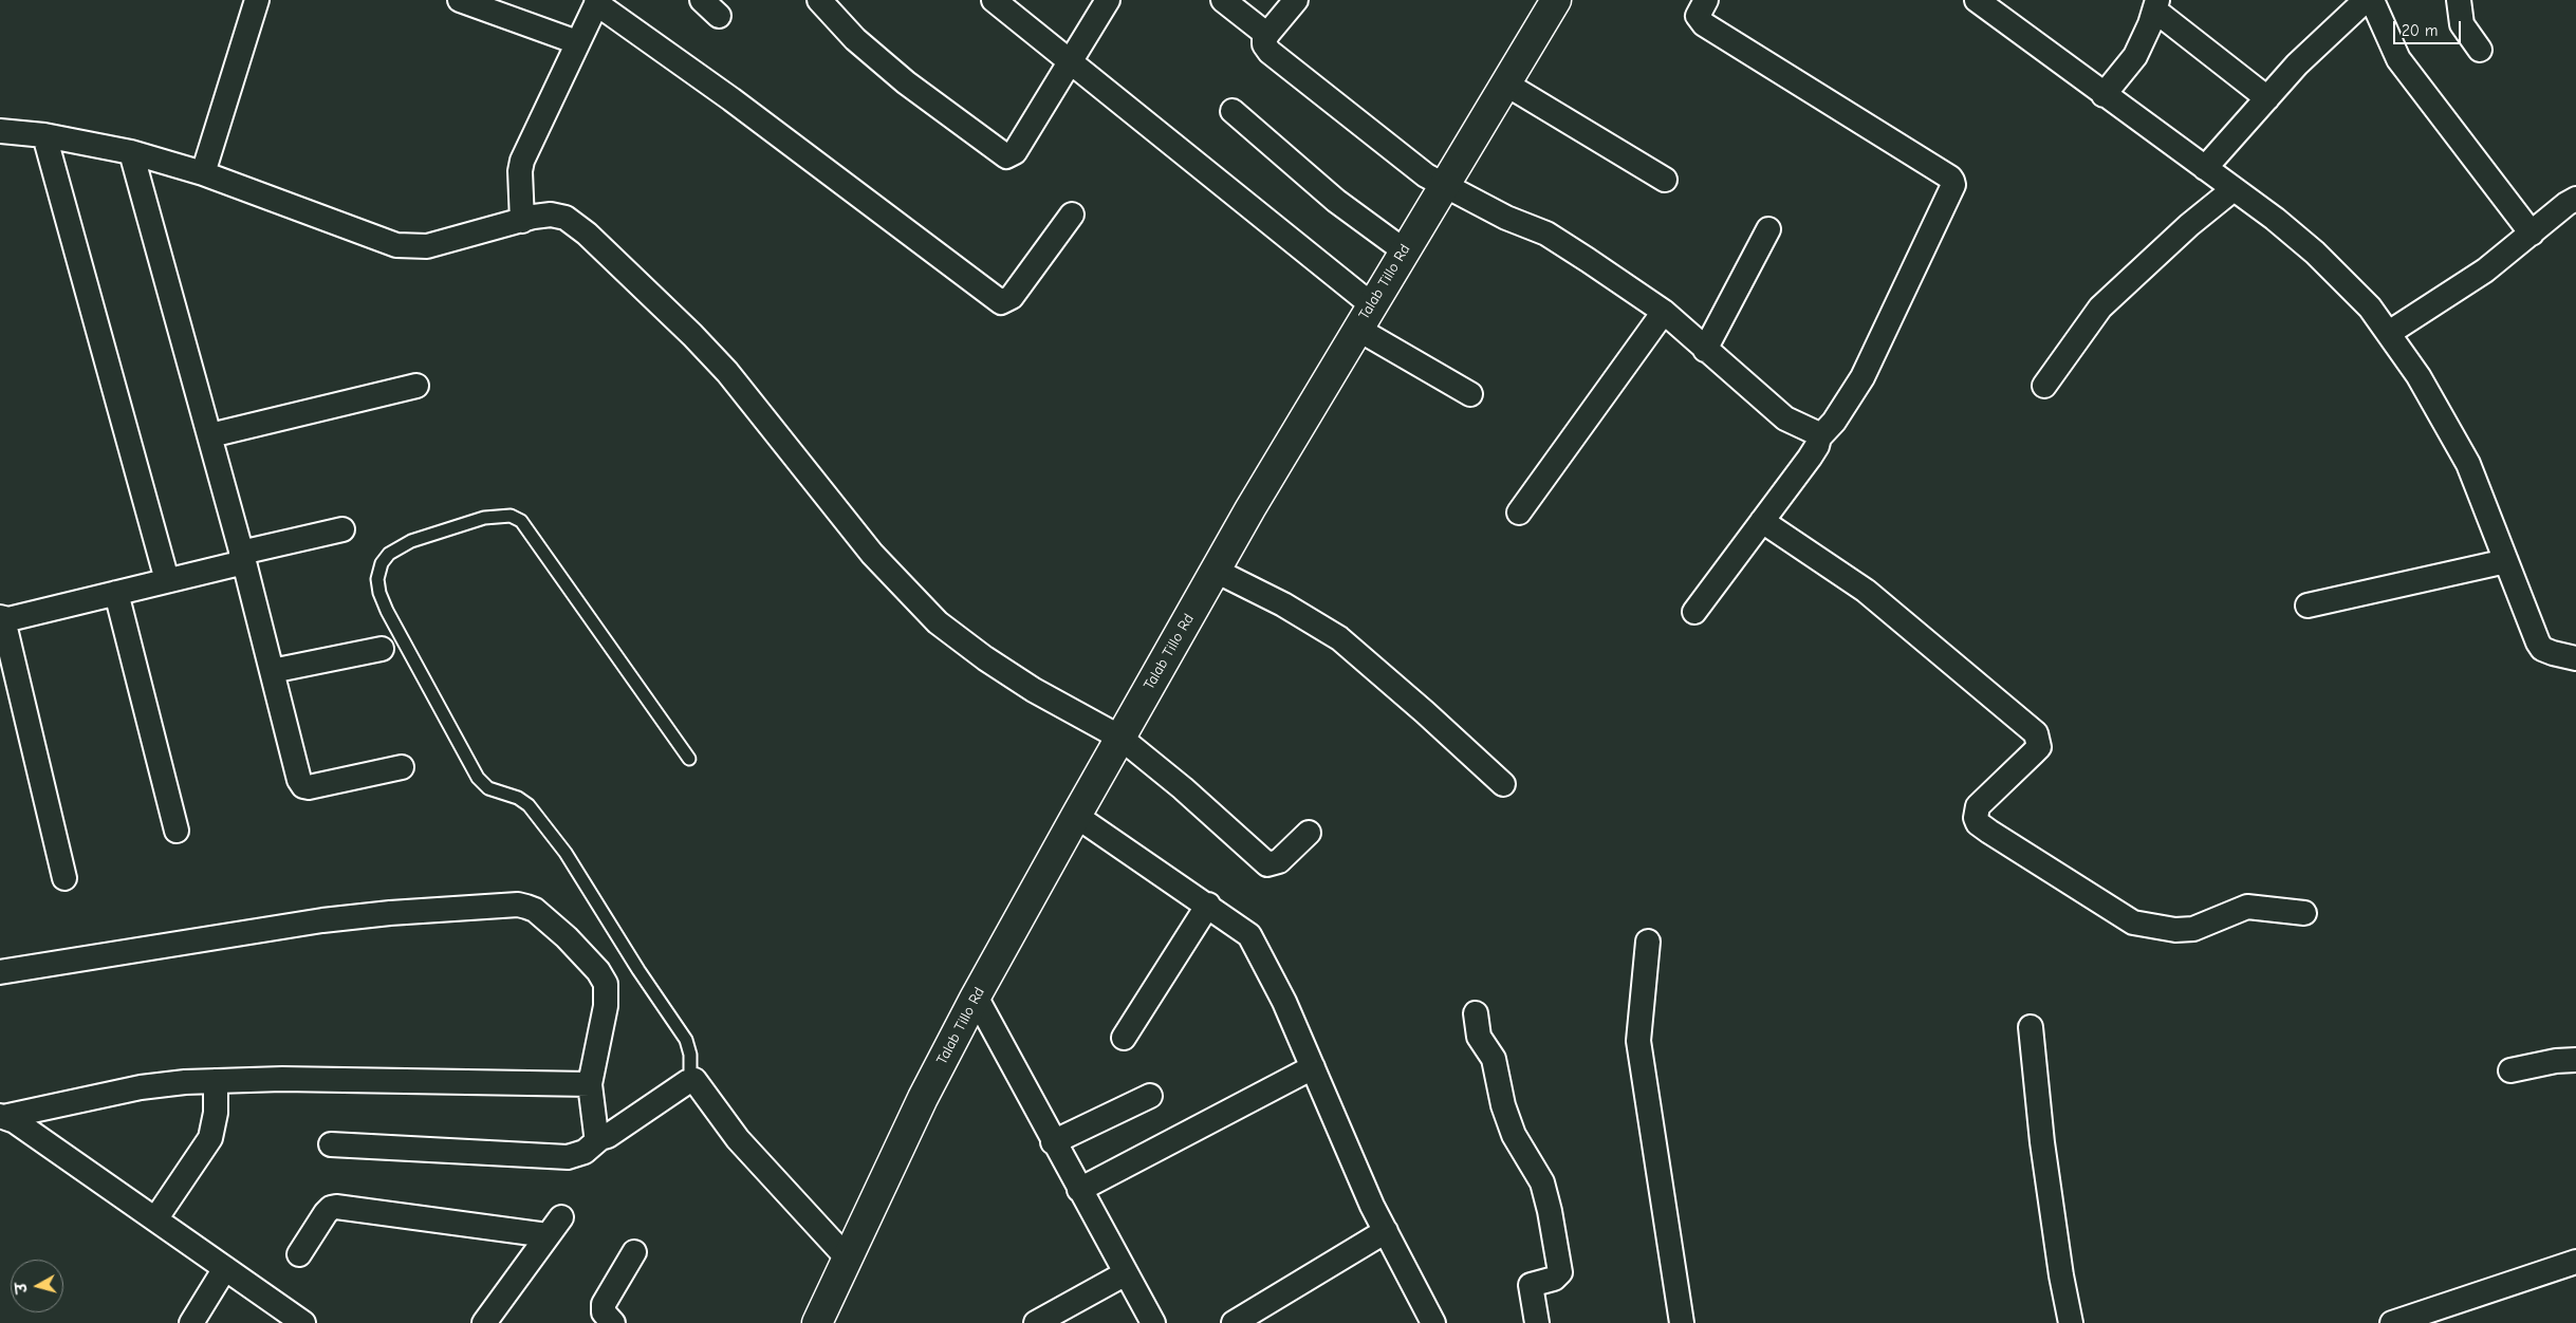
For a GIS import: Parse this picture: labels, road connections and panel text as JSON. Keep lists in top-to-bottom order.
{
  "streets": {
    "main road": ["Talab Tillo Rd"]
  },
  "scale_bar": "20 m",
  "north": "left"
}
